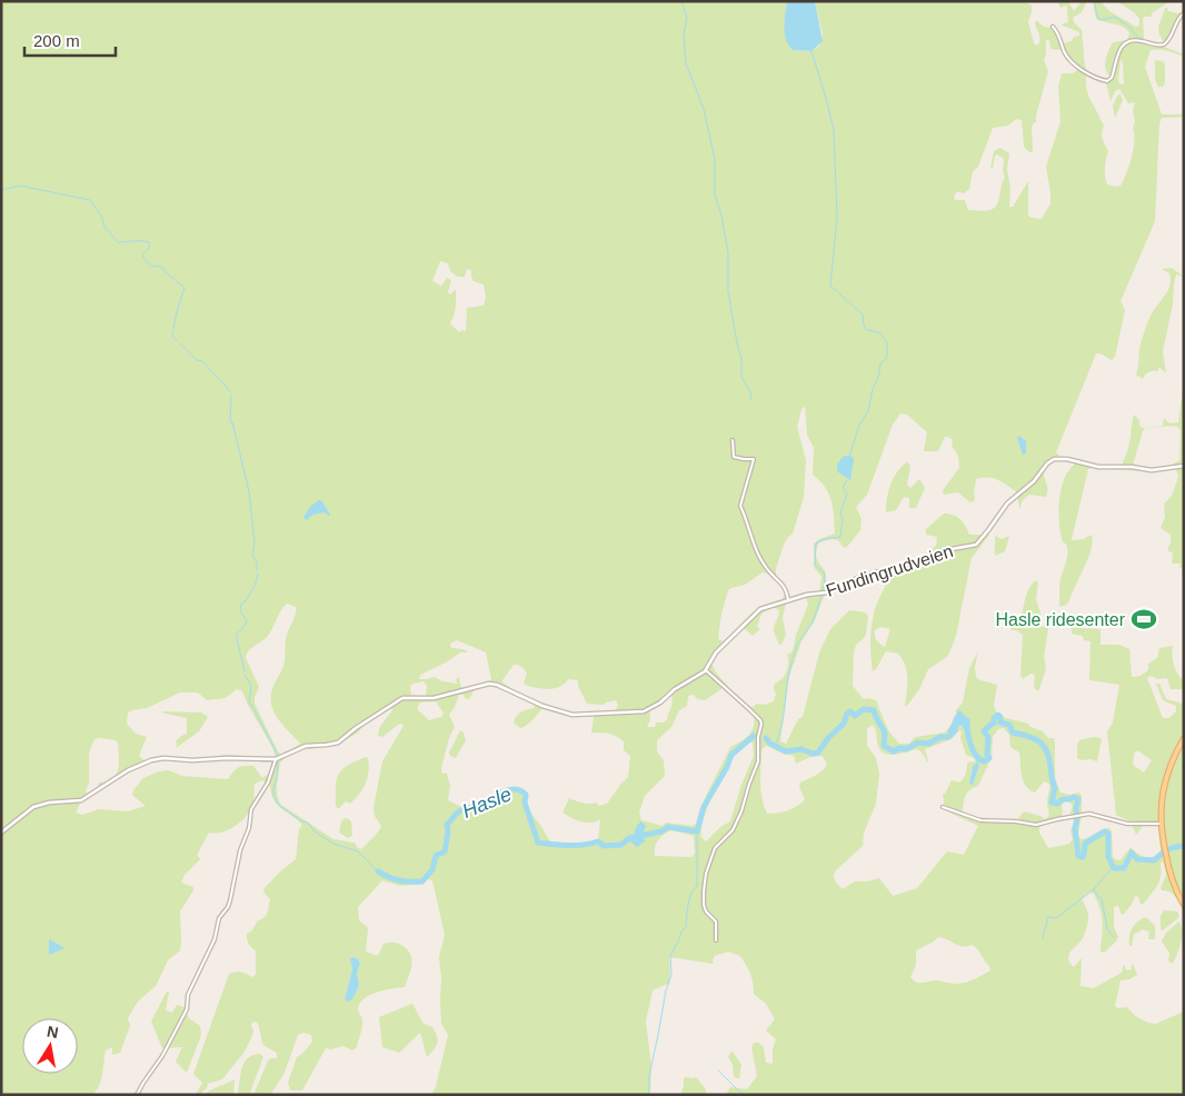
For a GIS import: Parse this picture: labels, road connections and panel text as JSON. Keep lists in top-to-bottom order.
{
  "streets": {
    "street": ["Fundingrudveien"]
  },
  "water": ["Hasle"],
  "places": {
    "sports": ["Hasle ridesenter"]
  },
  "scale_bar": "200 m",
  "north": "top"
}
